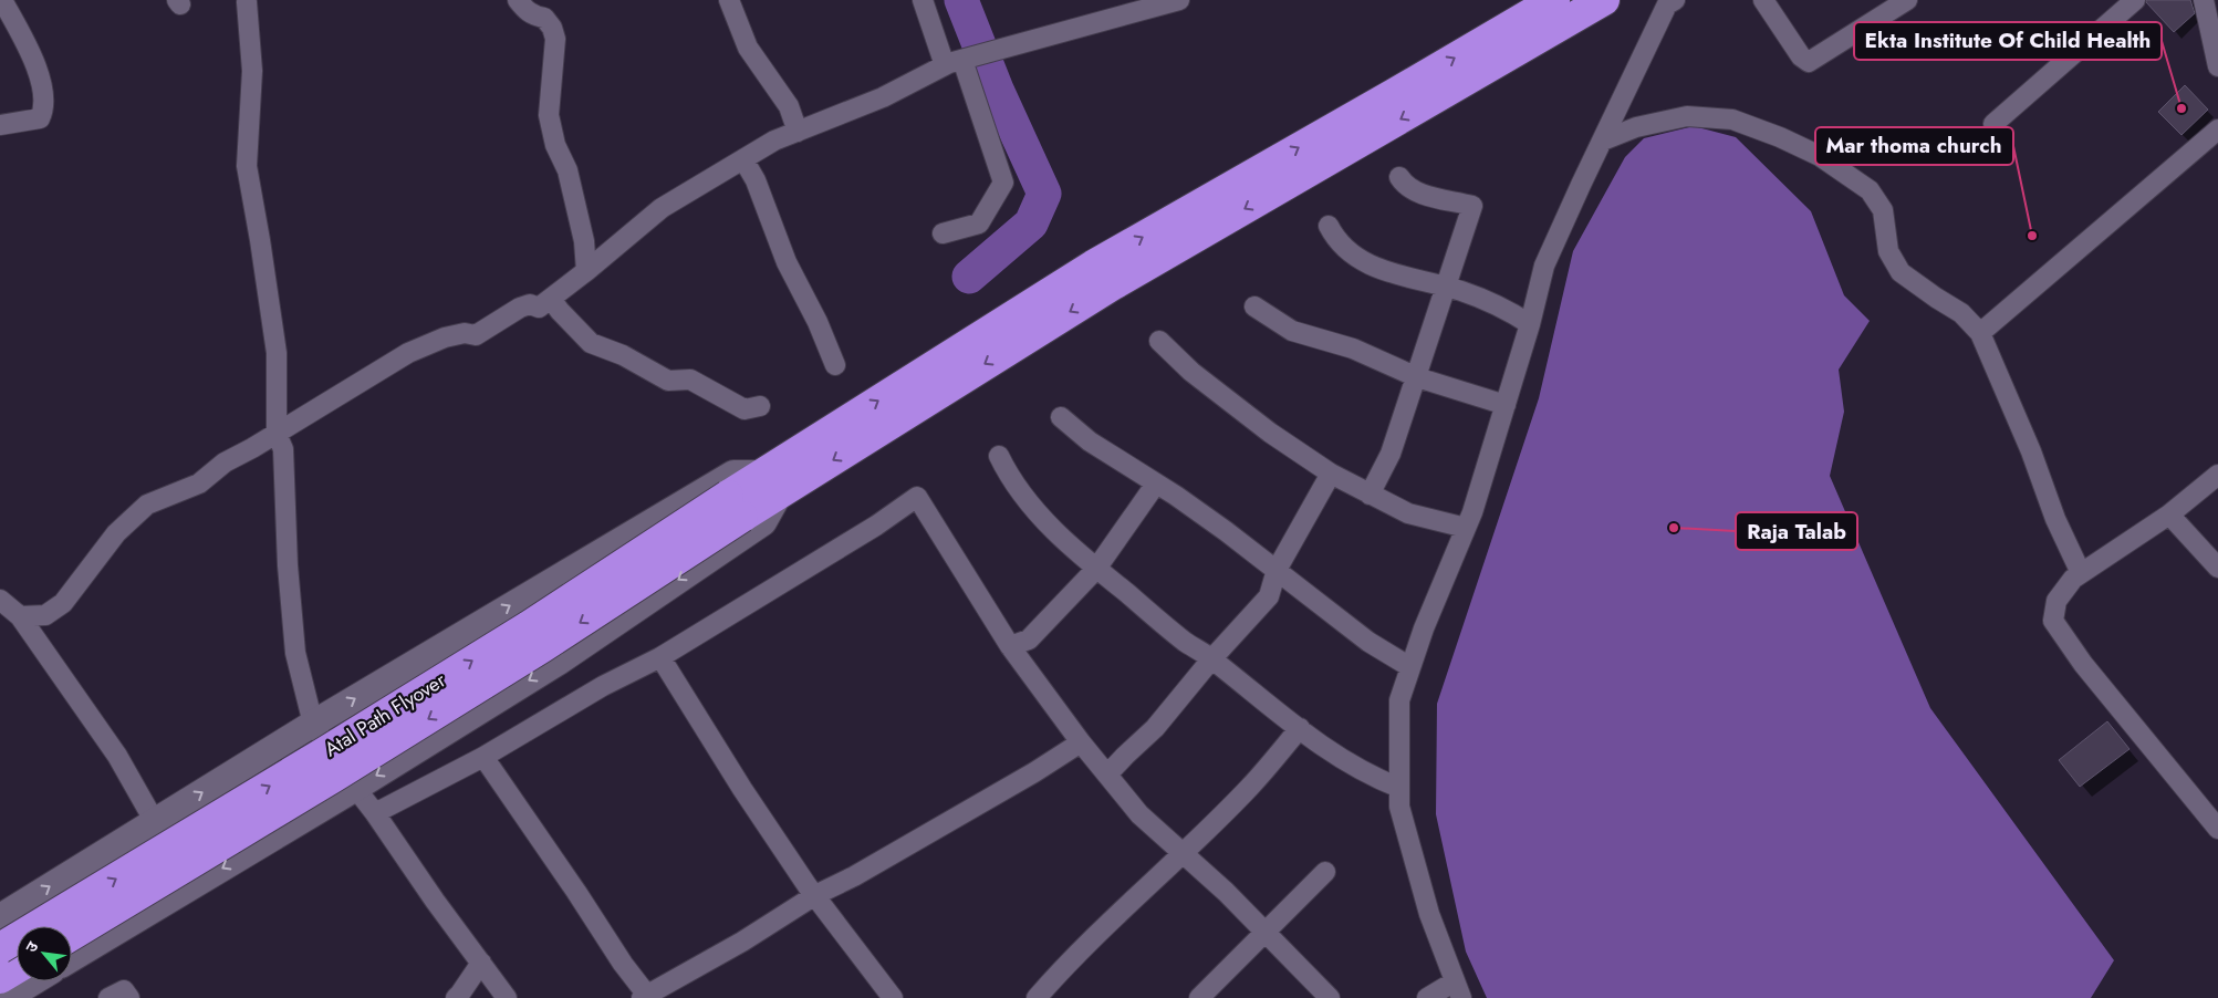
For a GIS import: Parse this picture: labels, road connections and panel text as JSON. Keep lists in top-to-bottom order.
{
  "streets": {
    "highway": ["Atal Path Flyover"]
  },
  "places": ["Ekta Institute Of Child Health", "Mar thoma church", "Raja Talab"],
  "north": "top left"
}
